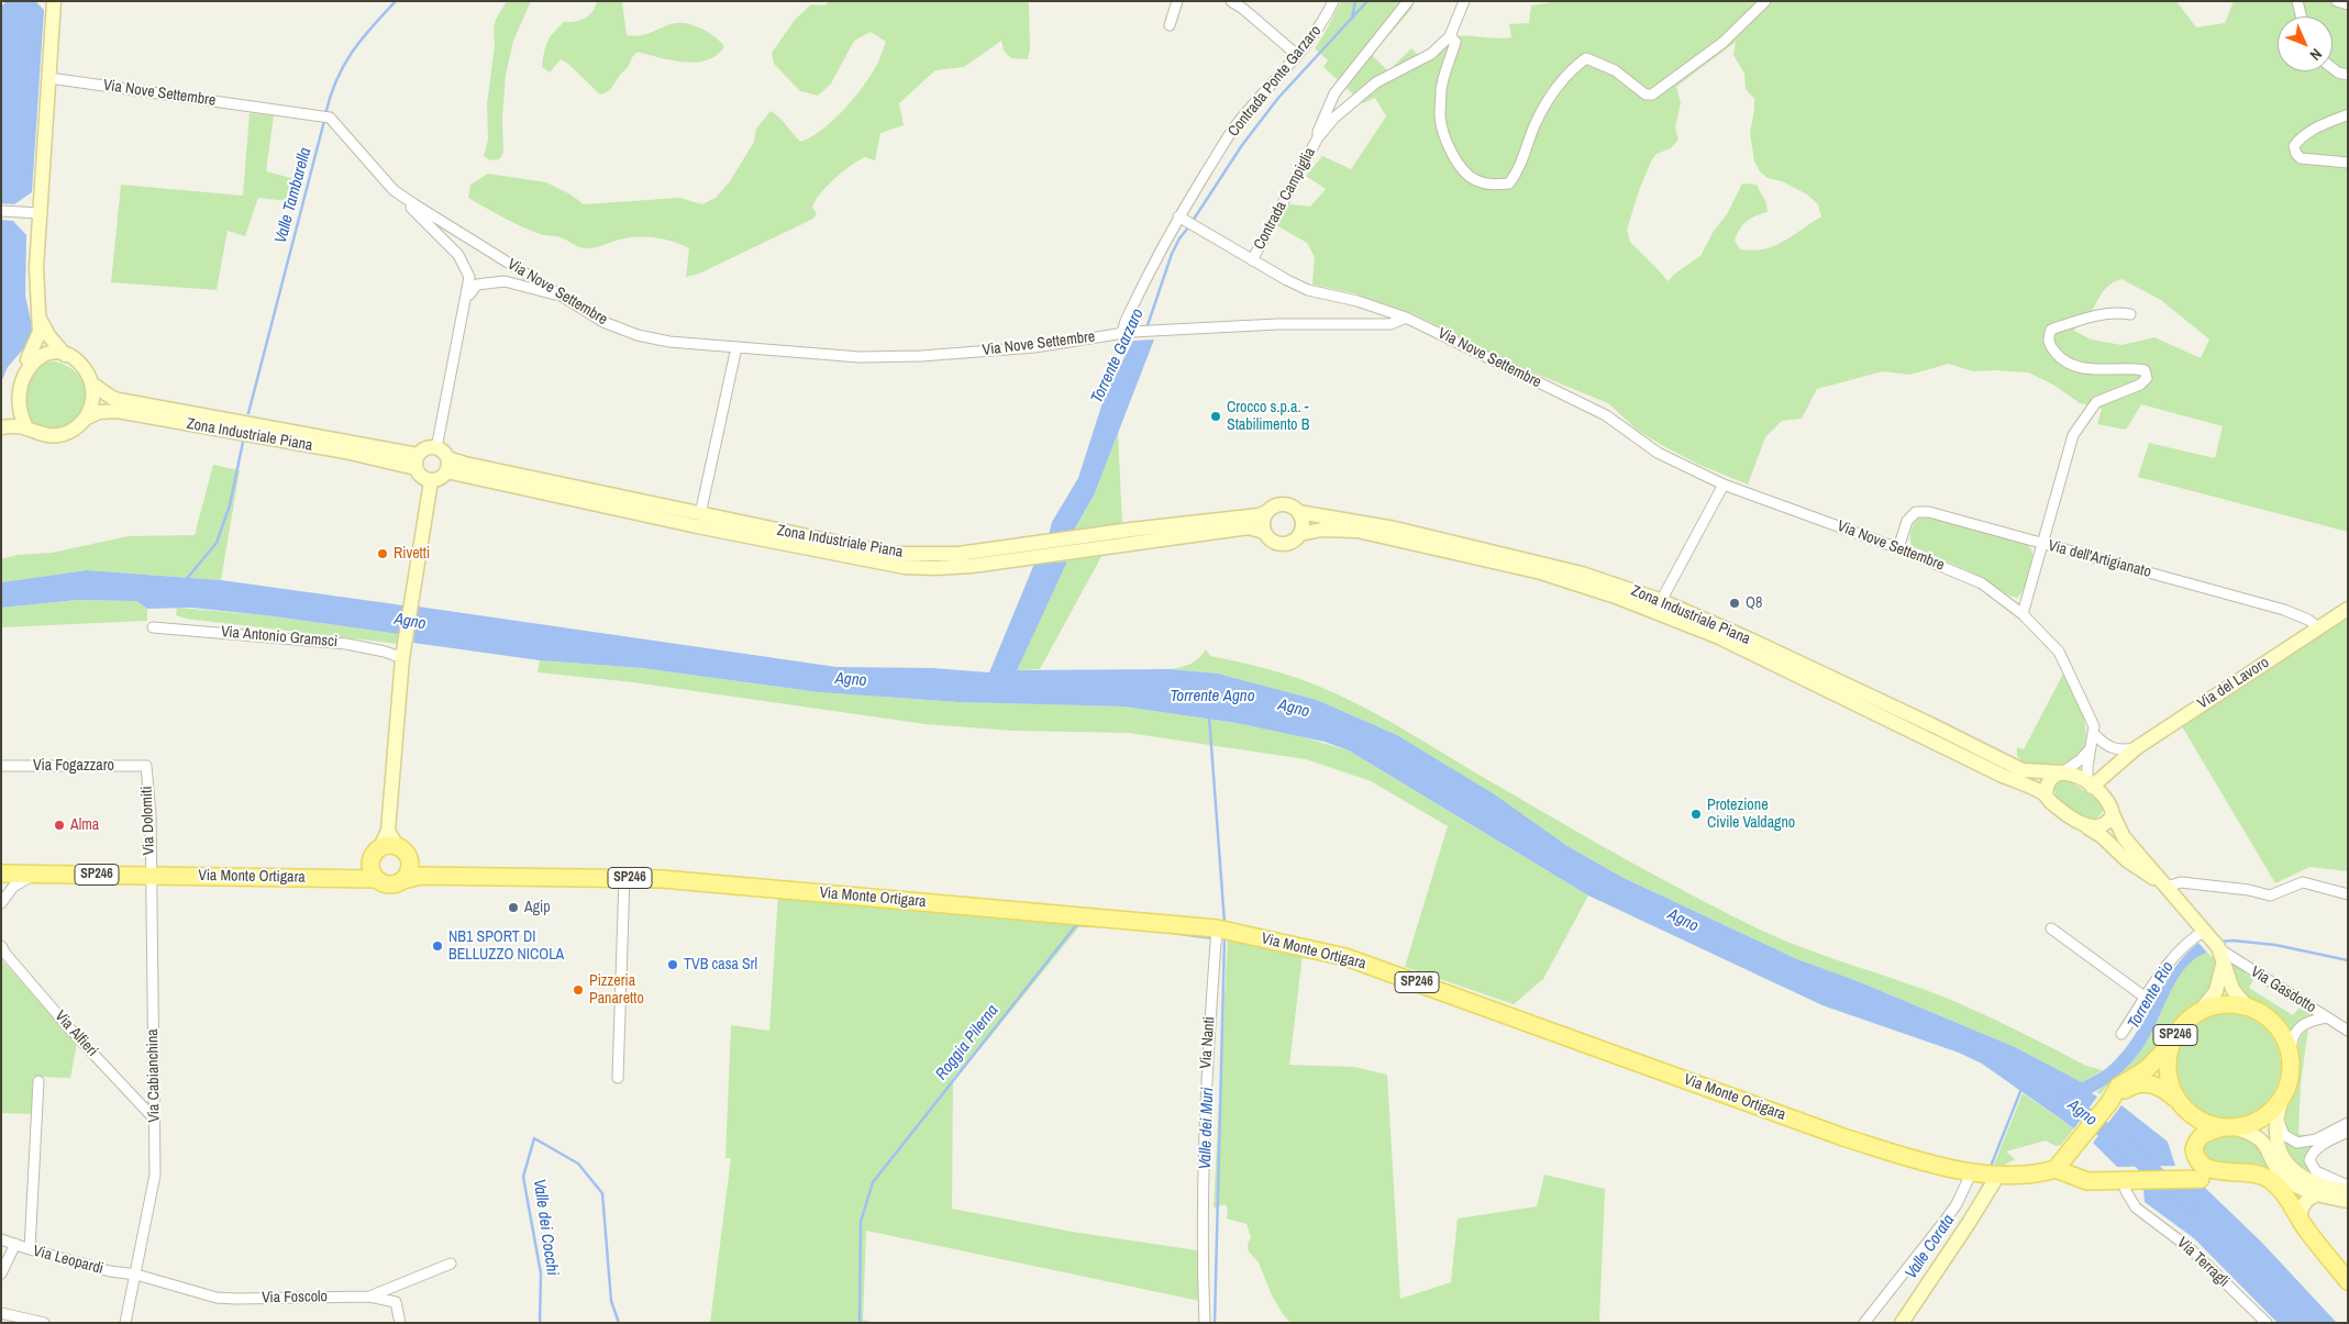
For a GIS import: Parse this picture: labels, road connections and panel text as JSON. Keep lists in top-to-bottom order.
{
  "streets": {
    "main road": [
      "Zona Industriale Piana",
      "Via del Lavoro",
      "SP246",
      "Via Monte Ortigara"
    ],
    "street": [
      "Contrada Ponte Garzaro",
      "Via Nove Settembre",
      "Contrada Campiglia",
      "Via dell'Artigianato",
      "Via Antonio Gramsci",
      "Via Fogazzaro",
      "Via Dolomiti",
      "Via Gasdotto",
      "Via Alfieri",
      "Via Nanti",
      "Via Cabianchina",
      "Via Leopardi",
      "Via Terragli",
      "Via Foscolo"
    ]
  },
  "crossings": [
    ["Contrada Ponte Garzaro", "Via Nove Settembre"],
    ["Via Nove Settembre", "Via dell'Artigianato"],
    ["Via dell'Artigianato", "Via del Lavoro"],
    ["Via Fogazzaro", "Via Dolomiti"],
    ["Via Dolomiti", "SP246"],
    ["Via Dolomiti", "Via Monte Ortigara"],
    ["Via Dolomiti", "Via Cabianchina"],
    ["SP246", "Via Monte Ortigara"],
    ["SP246", "Via Cabianchina"],
    ["SP246", "Via Terragli"],
    ["Via Monte Ortigara", "Via Nanti"],
    ["Via Monte Ortigara", "Via Cabianchina"],
    ["Via Alfieri", "Via Cabianchina"],
    ["Via Cabianchina", "Via Leopardi"],
    ["Via Cabianchina", "Via Foscolo"],
    ["Via Leopardi", "Via Foscolo"]
  ],
  "water": [
    "Valle Tambarella",
    "Torrente Garzaro",
    "Agno",
    "Torrente Agno",
    "Torrente Rio",
    "Roggia Pilerna",
    "Valle dei Muri",
    "Valle dei Cocchi",
    "Valle Corata"
  ],
  "places": [
    "Crocco s.p.a. - Stabilimento B",
    "Rivetti",
    "Q8",
    "Protezione Civile Valdagno",
    "Alma",
    "Agip",
    "NB1 SPORT DI BELLUZZO NICOLA",
    "TVB casa Srl",
    "Pizzeria Panaretto"
  ],
  "north": "bottom right"
}
